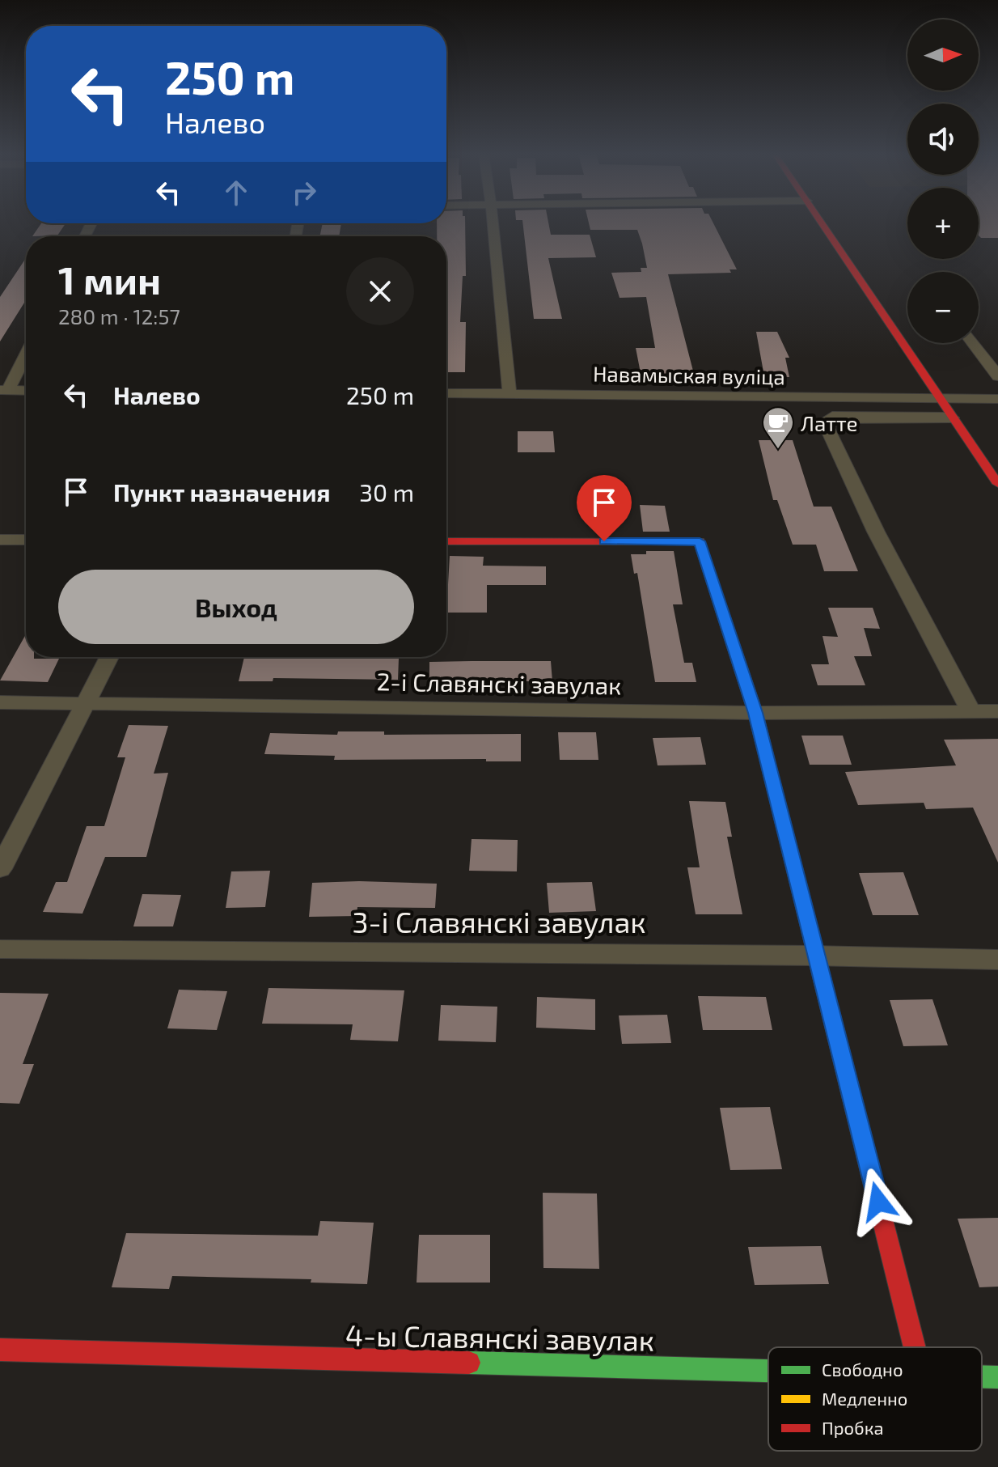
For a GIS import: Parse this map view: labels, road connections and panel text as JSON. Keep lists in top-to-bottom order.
{
  "streets": {
    "street": [
      "Навамыская вуліца",
      "2-і Славянскі завулак",
      "3-і Славянскі завулак",
      "4-ы Славянскі завулак"
    ]
  },
  "places": {
    "cafe": ["Латте"]
  },
  "legend": ["Свободно", "Медленно", "Пробка"],
  "north": "right",
  "page": {
    "map_buttons": ["+", "−"],
    "turn": ["250 m", "Налево"],
    "heading": ["1 мин", "280 m · 12:57"],
    "list": [
      {
        "name": "Налево",
        "value": "250 m"
      },
      {
        "name": "Пункт назначения",
        "value": "30 m"
      }
    ],
    "buttons": "Выход"
  }
}
